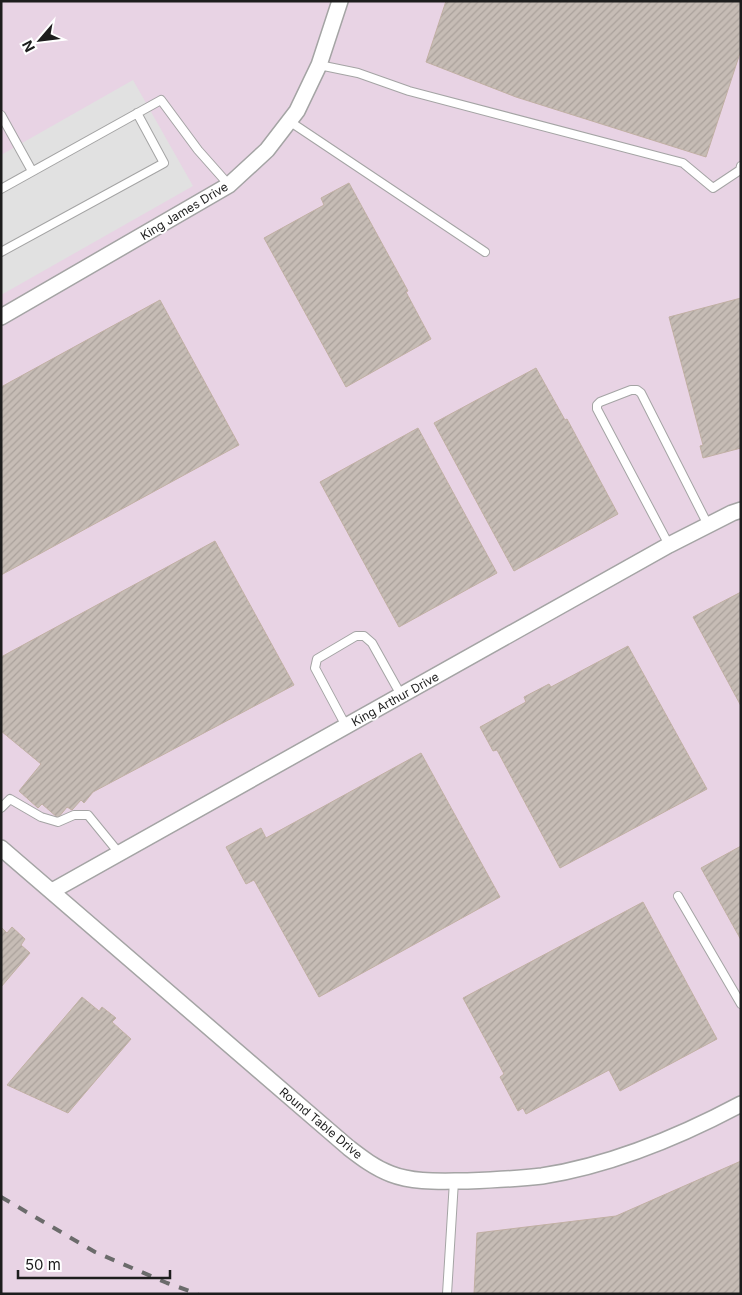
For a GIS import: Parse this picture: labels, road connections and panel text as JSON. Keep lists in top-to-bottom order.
{
  "streets": {
    "street": ["King James Drive", "King Arthur Drive", "Round Table Drive"]
  },
  "crossings": [
    ["King Arthur Drive", "Round Table Drive"]
  ],
  "scale_bar": "50 m",
  "north": "bottom left"
}
